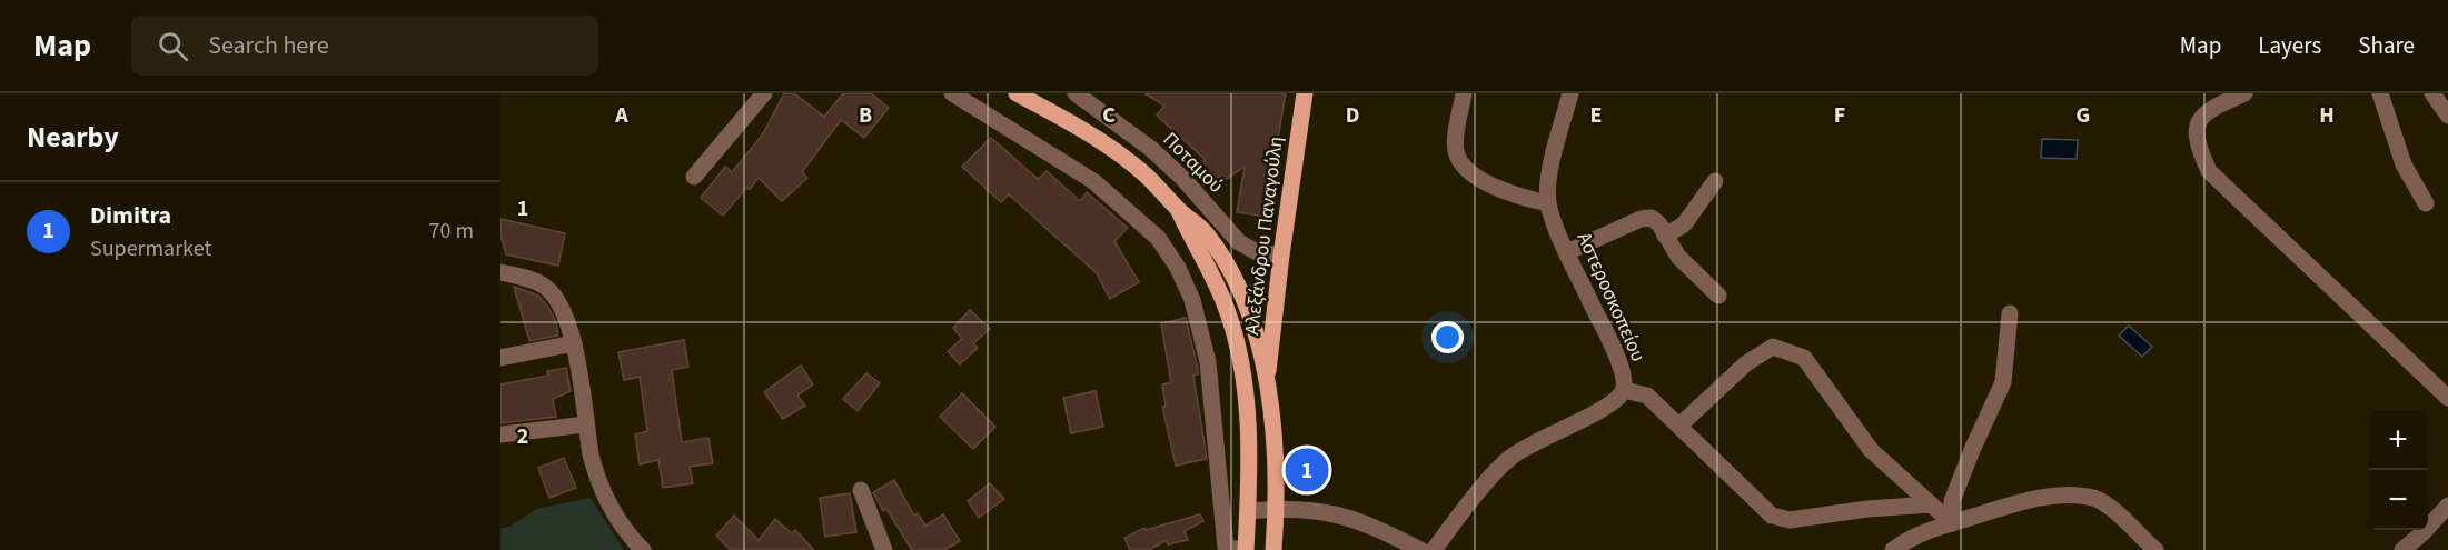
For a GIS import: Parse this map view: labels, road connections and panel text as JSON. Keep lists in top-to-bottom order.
{
  "streets": {
    "main road": ["Αλεξάνδρου Παναγούλη"],
    "street": ["Ποταμού", "Αστεροσκοπείου"]
  },
  "crossings": [
    ["Ποταμού", "Αλεξάνδρου Παναγούλη"]
  ],
  "page": {
    "header": "Map",
    "search": "Search here",
    "nav": ["Map", "Layers", "Share"],
    "heading": "Nearby",
    "list": [
      {
        "mark": "1",
        "name": "Dimitra",
        "note": "Supermarket",
        "value": "70 m"
      }
    ],
    "map_buttons": ["+", "−"],
    "pins": "1"
  },
  "grid": {
    "columns": [
      "A",
      "B",
      "C",
      "D",
      "E",
      "F",
      "G",
      "H"
    ],
    "rows": ["1", "2"]
  }
}
